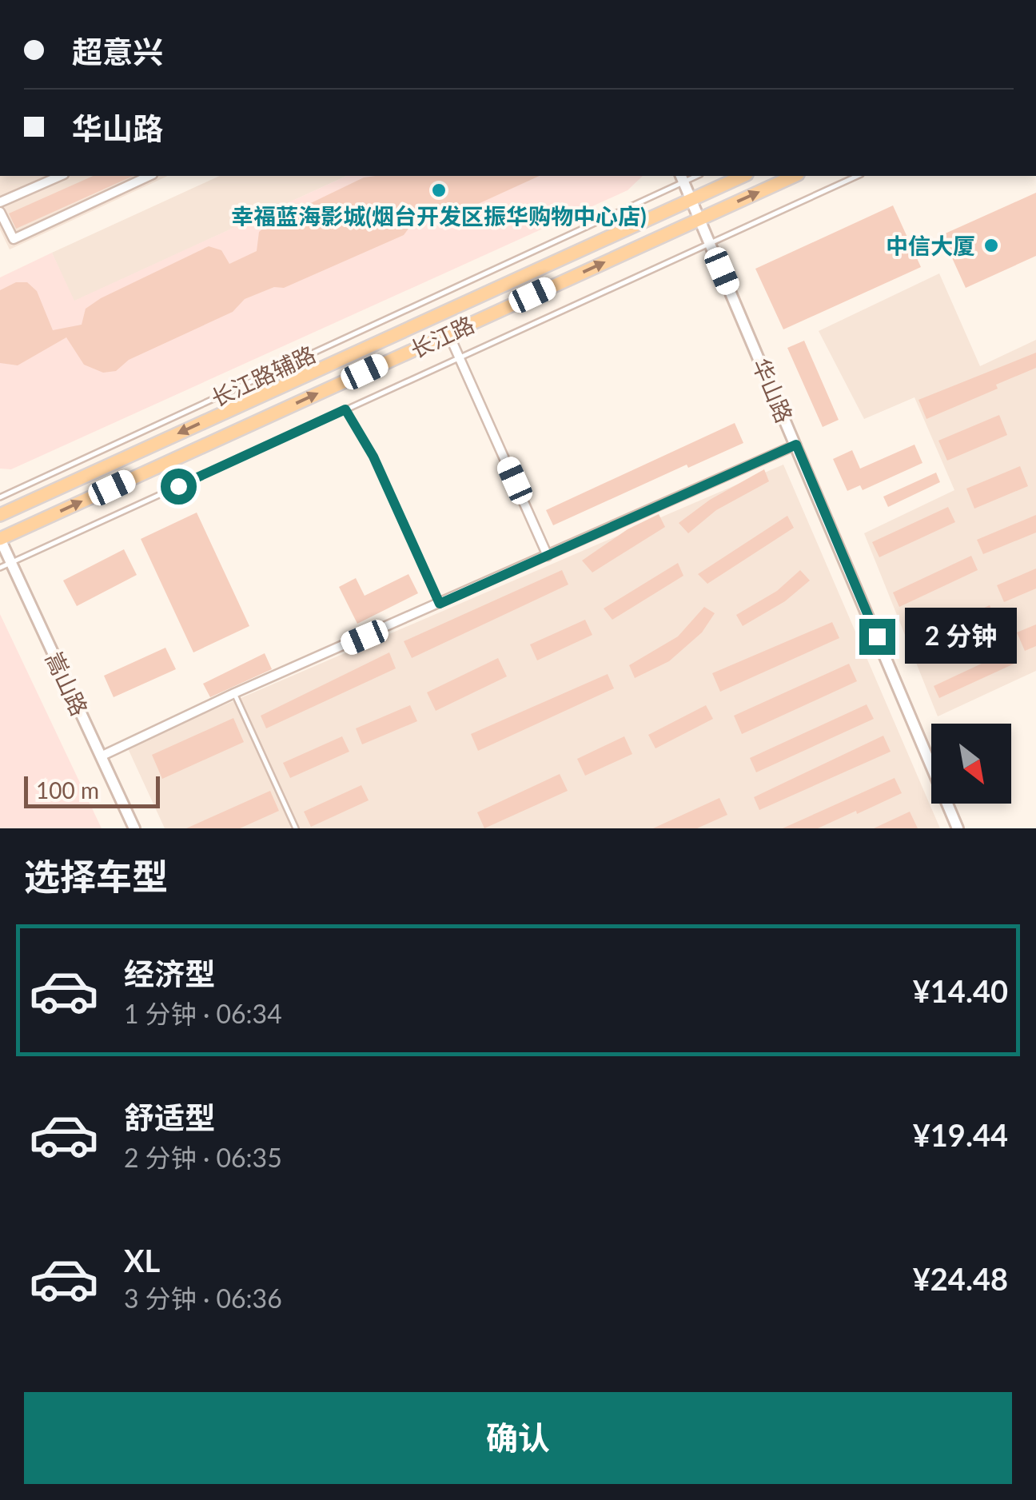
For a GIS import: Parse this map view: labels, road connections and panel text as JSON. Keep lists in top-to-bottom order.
{
  "streets": {
    "main road": ["长江路"],
    "street": ["华山路", "嵩山路"],
    "lane": ["长江路辅路"]
  },
  "crossings": [
    ["长江路", "华山路"],
    ["长江路", "嵩山路"],
    ["长江路辅路", "华山路"]
  ],
  "places": ["幸福蓝海影城(烟台开发区振华购物中心店)", "中信大厦"],
  "scale_bar": "100 m",
  "north": "bottom right",
  "page": {
    "banner": ["超意兴", "华山路"],
    "bubble": "2 分钟",
    "scale": "100 m",
    "heading": "选择车型",
    "list": [
      {
        "name": "经济型",
        "note": "1 分钟 · 06:34",
        "value": "¥14.40"
      },
      {
        "name": "舒适型",
        "note": "2 分钟 · 06:35",
        "value": "¥19.44"
      },
      {
        "name": "XL",
        "note": "3 分钟 · 06:36",
        "value": "¥24.48"
      }
    ],
    "buttons": "确认"
  }
}
